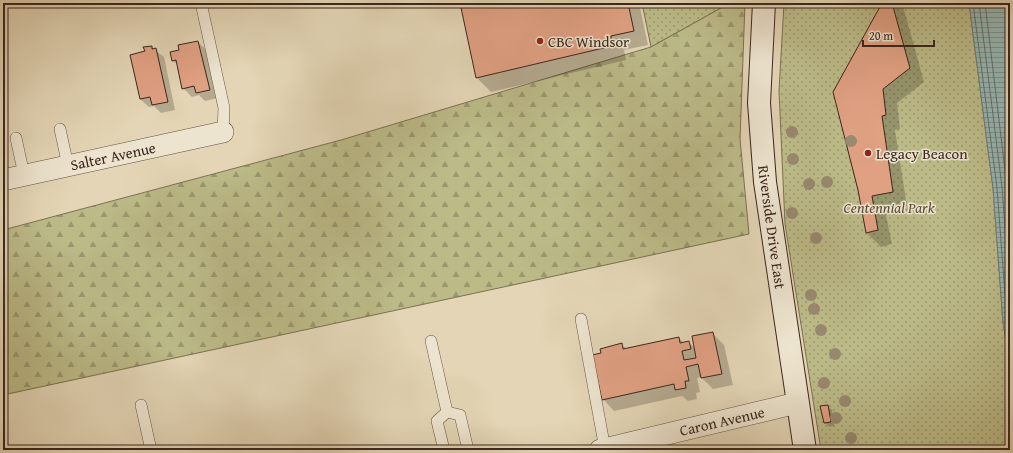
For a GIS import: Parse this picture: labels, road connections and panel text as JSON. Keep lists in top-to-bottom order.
{
  "streets": {
    "main road": ["Riverside Drive East"],
    "street": ["Salter Avenue", "Caron Avenue"]
  },
  "crossings": [
    ["Riverside Drive East", "Caron Avenue"]
  ],
  "parks": ["Centennial Park"],
  "places": ["CBC Windsor", "Legacy Beacon"],
  "scale_bar": "20 m"
}
